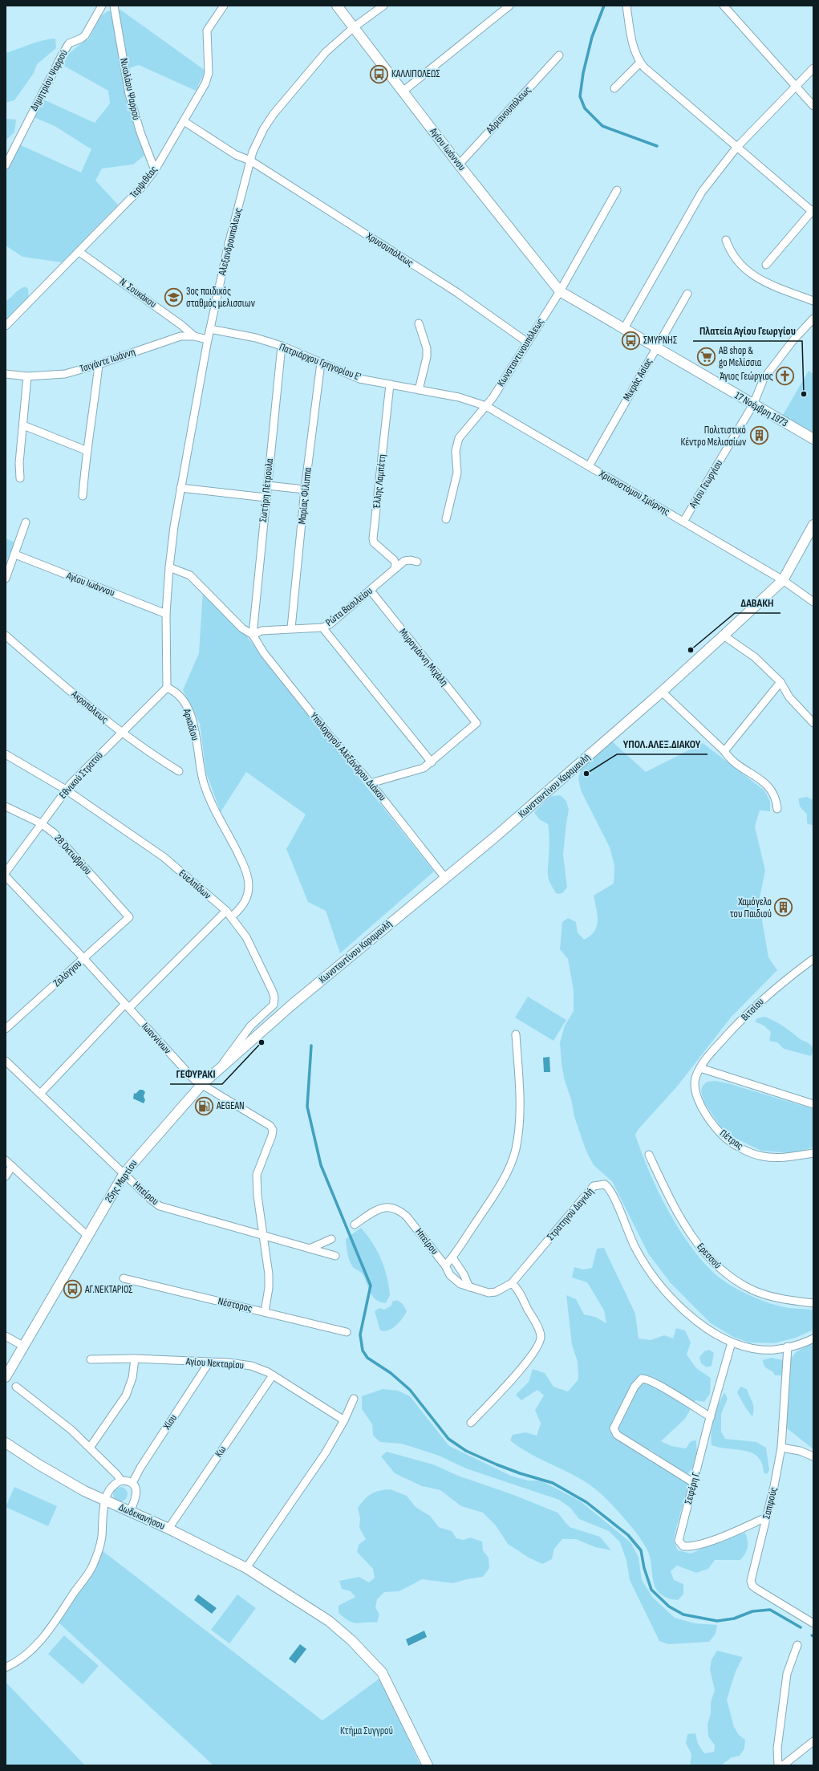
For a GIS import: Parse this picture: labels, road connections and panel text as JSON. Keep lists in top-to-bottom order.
{
  "streets": {
    "street": [
      "Δημητρίου Ψαρρού",
      "Νικολάου Ψαρρού",
      "Αδριανουπόλεως",
      "Αγίου Ιωάννου",
      "Τερψιθέας",
      "Αλεξανδρουπόλεως",
      "Χρυσουπόλεως",
      "Ν. Σουκάκου",
      "Κωνσταντινουπόλεως",
      "Τσιγάντε Ιωάννη",
      "Πατριάρχου Γρηγορίου Ε'",
      "Μικράς Ασίας",
      "17 Νοέμβρη 1973",
      "Έλλης Λαμπέτη",
      "Αγίου Γεωργίου",
      "Σωτήρη Πέτρουλα",
      "Χρυσοστόμου Σμύρνης",
      "Μαρίας Φίλιππα",
      "Ρώτα Βασιλείου",
      "Μυρογιάννη Μιχάλη",
      "Ακροπόλεως",
      "Αρκαδίου",
      "Υπολοχαγού Αλεξάνδρου Διάκου",
      "Εθνικού Στρατού",
      "Κωνσταντίνου Καραμανλή",
      "28 Οκτωβρίου",
      "Ευελπίδων",
      "Ζαλόγγου",
      "Βιτσίου",
      "Ιωαννίνων",
      "Πέτρας",
      "25ης Μαρτίου",
      "Ηπείρου",
      "Στρατηγού Δαγκλή",
      "Ερεσσού",
      "Νέστορος",
      "Αγίου Νεκταρίου",
      "Χίου",
      "Κω",
      "Σεφέρη Γ.",
      "Σαπφούς",
      "Δωδεκανήσου"
    ]
  },
  "crossings": [
    ["Νικολάου Ψαρρού", "Τερψιθέας"],
    ["Αδριανουπόλεως", "Αγίου Ιωάννου"],
    ["Αγίου Ιωάννου", "Αλεξανδρουπόλεως"],
    ["Αγίου Ιωάννου", "Κωνσταντινουπόλεως"],
    ["Αγίου Ιωάννου", "17 Νοέμβρη 1973"],
    ["Τερψιθέας", "Χρυσουπόλεως"],
    ["Τερψιθέας", "Ν. Σουκάκου"],
    ["Αλεξανδρουπόλεως", "Χρυσουπόλεως"],
    ["Αλεξανδρουπόλεως", "Τσιγάντε Ιωάννη"],
    ["Αλεξανδρουπόλεως", "Πατριάρχου Γρηγορίου Ε'"],
    ["Χρυσουπόλεως", "Κωνσταντινουπόλεως"],
    ["Ν. Σουκάκου", "Τσιγάντε Ιωάννη"],
    ["Κωνσταντινουπόλεως", "Πατριάρχου Γρηγορίου Ε'"],
    ["Κωνσταντινουπόλεως", "17 Νοέμβρη 1973"],
    ["Κωνσταντινουπόλεως", "Χρυσοστόμου Σμύρνης"],
    ["Πατριάρχου Γρηγορίου Ε'", "Έλλης Λαμπέτη"],
    ["Πατριάρχου Γρηγορίου Ε'", "Σωτήρη Πέτρουλα"],
    ["Πατριάρχου Γρηγορίου Ε'", "Χρυσοστόμου Σμύρνης"],
    ["Πατριάρχου Γρηγορίου Ε'", "Μαρίας Φίλιππα"],
    ["Μικράς Ασίας", "17 Νοέμβρη 1973"],
    ["Μικράς Ασίας", "Χρυσοστόμου Σμύρνης"],
    ["17 Νοέμβρη 1973", "Αγίου Γεωργίου"],
    ["Έλλης Λαμπέτη", "Ρώτα Βασιλείου"],
    ["Αγίου Γεωργίου", "Χρυσοστόμου Σμύρνης"],
    ["Σωτήρη Πέτρουλα", "Ρώτα Βασιλείου"],
    ["Σωτήρη Πέτρουλα", "Υπολοχαγού Αλεξάνδρου Διάκου"],
    ["Χρυσοστόμου Σμύρνης", "Κωνσταντίνου Καραμανλή"],
    ["Μαρίας Φίλιππα", "Ρώτα Βασιλείου"],
    ["Ρώτα Βασιλείου", "Μυρογιάννη Μιχάλη"],
    ["Ρώτα Βασιλείου", "Υπολοχαγού Αλεξάνδρου Διάκου"],
    ["Ακροπόλεως", "Εθνικού Στρατού"],
    ["Αρκαδίου", "Εθνικού Στρατού"],
    ["Αρκαδίου", "Ευελπίδων"],
    ["Αρκαδίου", "Ιωαννίνων"],
    ["Αρκαδίου", "Ηπείρου"],
    ["Υπολοχαγού Αλεξάνδρου Διάκου", "Κωνσταντίνου Καραμανλή"],
    ["Εθνικού Στρατού", "28 Οκτωβρίου"],
    ["Εθνικού Στρατού", "Ευελπίδων"],
    ["Κωνσταντίνου Καραμανλή", "25ης Μαρτίου"],
    ["28 Οκτωβρίου", "Ζαλόγγου"],
    ["Ευελπίδων", "25ης Μαρτίου"],
    ["Ζαλόγγου", "Ιωαννίνων"],
    ["Βιτσίου", "Πέτρας"],
    ["Ιωαννίνων", "25ης Μαρτίου"],
    ["Ιωαννίνων", "Ηπείρου"],
    ["Ιωαννίνων", "Νέστορος"],
    ["25ης Μαρτίου", "Ηπείρου"],
    ["Ηπείρου", "Στρατηγού Δαγκλή"],
    ["Στρατηγού Δαγκλή", "Σεφέρη Γ."],
    ["Στρατηγού Δαγκλή", "Σαπφούς"],
    ["Αγίου Νεκταρίου", "Χίου"],
    ["Αγίου Νεκταρίου", "Κω"],
    ["Κω", "Δωδεκανήσου"],
    ["Σεφέρη Γ.", "Σαπφούς"]
  ],
  "parks": ["Κτήμα Συγγρού"],
  "places": {
    "bus stop": ["ΚΑΛΛΙΠΟΛΕΩΣ", "ΣΜΥΡΝΗΣ", "ΑΓ.ΝΕΚΤΑΡΙΟΣ"],
    "school or university": ["3ος παιδικός σταθμός μελισσιων"],
    "supermarket": ["AB shop & go Μελίσσια"],
    "church": ["Άγιος Γεώργιος"],
    "other": [
      "Πλατεία Αγίου Γεωργίου",
      "ΔΑΒΑΚΗ",
      "ΥΠΟΛ.ΑΛΕΞ.ΔΙΑΚΟΥ",
      "ΓΕΦΥΡΑΚΙ"
    ],
    "building": ["Πολιτιστικό Κέντρο Μελισσίων", "Χαμόγελο του Παιδιού"],
    "fuel station": ["AEGEAN"]
  }
}
